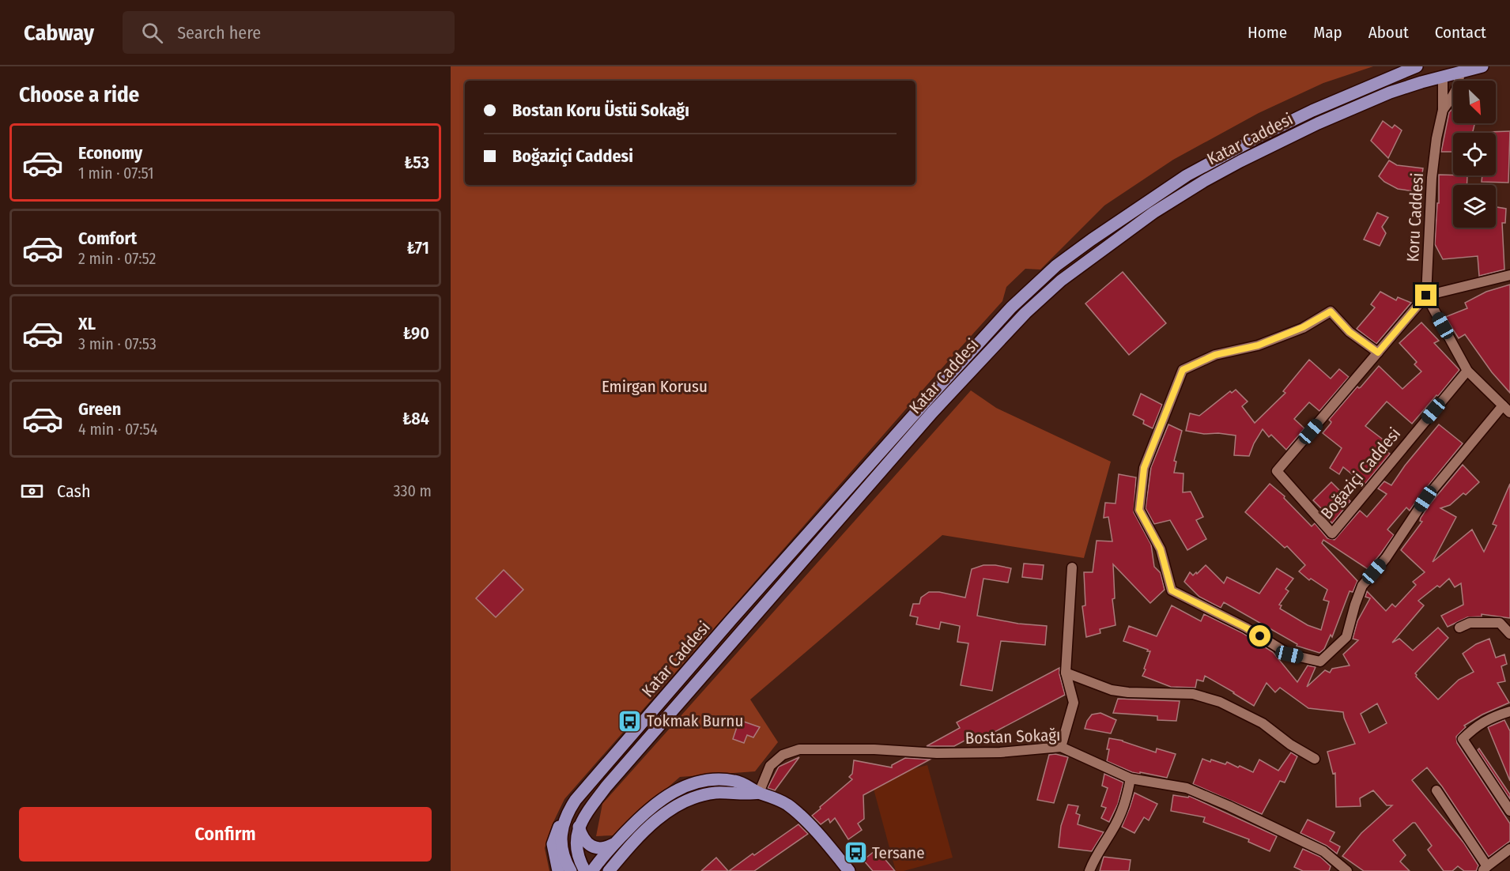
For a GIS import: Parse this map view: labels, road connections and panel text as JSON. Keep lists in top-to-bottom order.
{
  "streets": {
    "main road": ["Katar Caddesi"],
    "street": ["Koru Caddesi", "Boğaziçi Caddesi", "Bostan Sokağı"]
  },
  "crossings": [
    ["Koru Caddesi", "Boğaziçi Caddesi"]
  ],
  "parks": ["Emirgan Korusu"],
  "places": {
    "bus stop": ["Tokmak Burnu", "Tersane"]
  },
  "north": "bottom right",
  "page": {
    "header": "Cabway",
    "search": "Search here",
    "nav": [
      "Home",
      "Map",
      "About",
      "Contact"
    ],
    "heading": "Choose a ride",
    "banner": ["Bostan Koru Üstü Sokağı", "Boğaziçi Caddesi"],
    "list": [
      {
        "name": "Economy",
        "note": "1 min · 07:51",
        "value": "₺53"
      },
      {
        "name": "Comfort",
        "note": "2 min · 07:52",
        "value": "₺71"
      },
      {
        "name": "XL",
        "note": "3 min · 07:53",
        "value": "₺90"
      },
      {
        "name": "Green",
        "note": "4 min · 07:54",
        "value": "₺84"
      }
    ],
    "pay": ["Cash", "330 m"],
    "buttons": "Confirm"
  }
}
